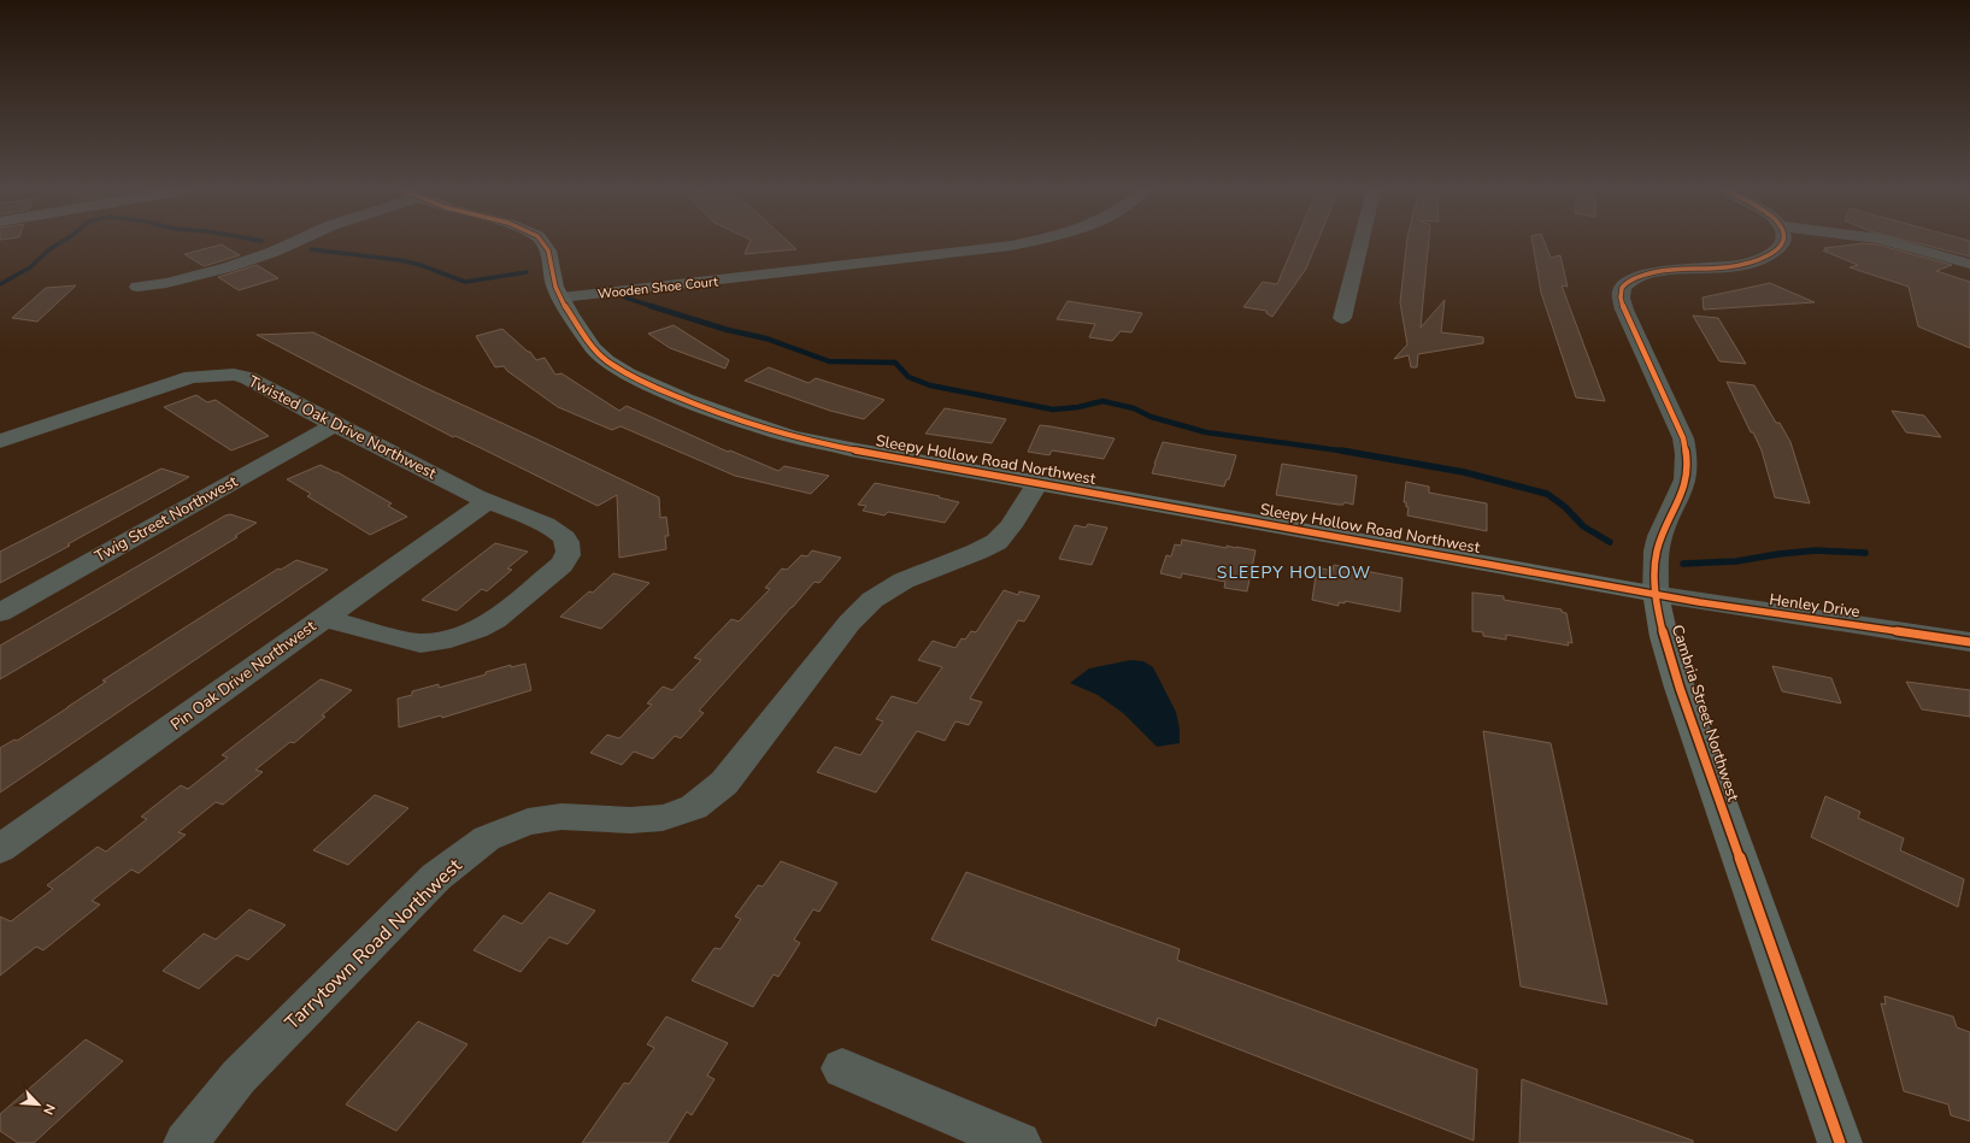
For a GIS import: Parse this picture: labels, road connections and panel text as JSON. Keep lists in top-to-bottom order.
{
  "streets": {
    "street": [
      "Wooden Shoe Court",
      "Twisted Oak Drive Northwest",
      "Sleepy Hollow Road Northwest",
      "Twig Street Northwest",
      "Henley Drive",
      "Pin Oak Drive Northwest",
      "Cambria Street Northwest",
      "Tarrytown Road Northwest"
    ]
  },
  "crossings": [
    ["Wooden Shoe Court", "Sleepy Hollow Road Northwest"],
    ["Twisted Oak Drive Northwest", "Twig Street Northwest"],
    ["Twisted Oak Drive Northwest", "Pin Oak Drive Northwest"],
    ["Sleepy Hollow Road Northwest", "Henley Drive"],
    ["Sleepy Hollow Road Northwest", "Cambria Street Northwest"],
    ["Sleepy Hollow Road Northwest", "Tarrytown Road Northwest"],
    ["Henley Drive", "Cambria Street Northwest"]
  ],
  "districts": ["SLEEPY HOLLOW"],
  "north": "bottom right"
}
